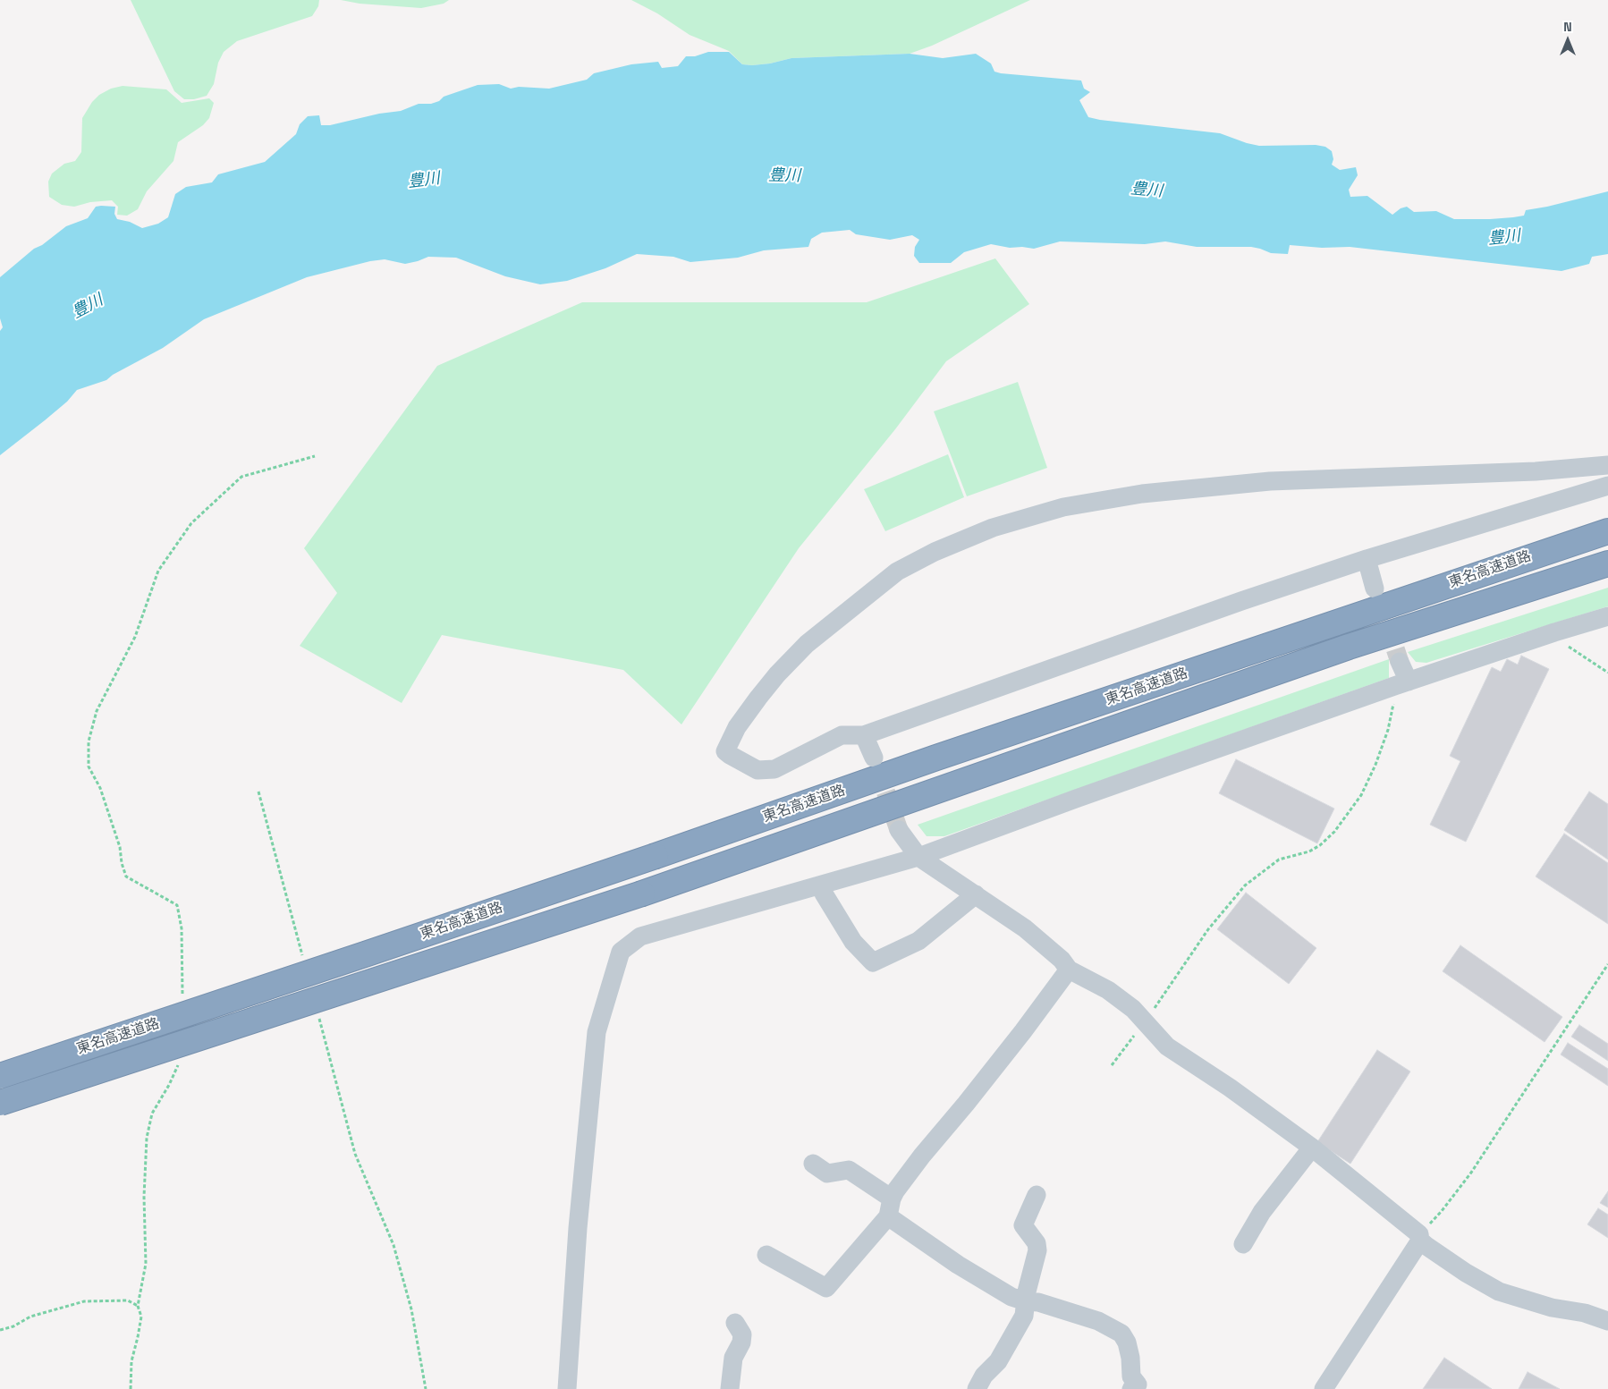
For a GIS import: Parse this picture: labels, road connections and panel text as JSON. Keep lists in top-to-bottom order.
{
  "streets": {
    "highway": ["東名高速道路"]
  },
  "water": ["豊川"],
  "north": "top"
}
